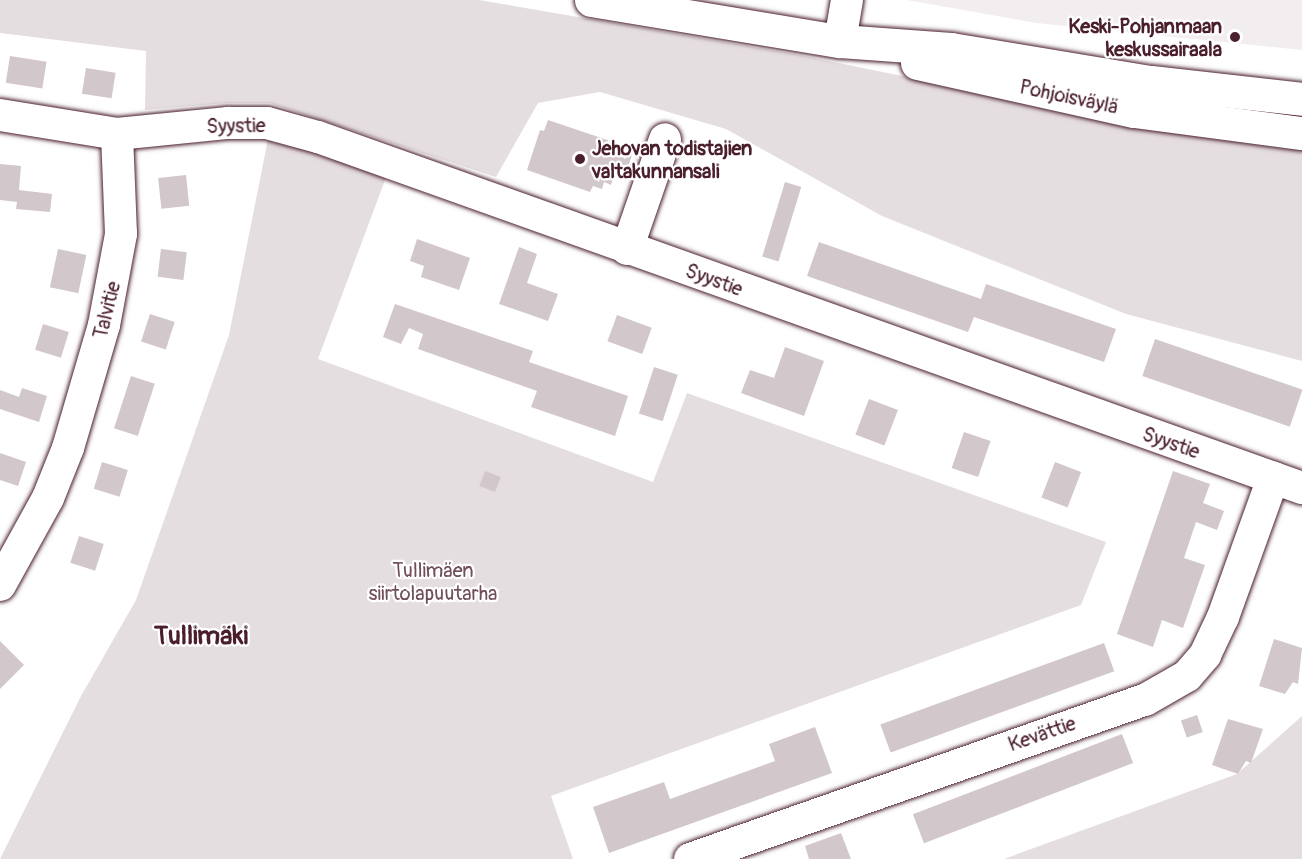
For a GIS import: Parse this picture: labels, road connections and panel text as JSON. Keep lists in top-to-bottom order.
{
  "streets": {
    "main road": ["Pohjoisväylä"],
    "street": ["Syystie", "Talvitie", "Kevättie"]
  },
  "crossings": [
    ["Syystie", "Talvitie"],
    ["Syystie", "Kevättie"]
  ],
  "districts": ["Tullimäki"],
  "parks": ["Tullimäen siirtolapuutarha"],
  "places": ["Keski-Pohjanmaan keskussairaala", "Jehovan todistajien valtakunnansali"]
}
